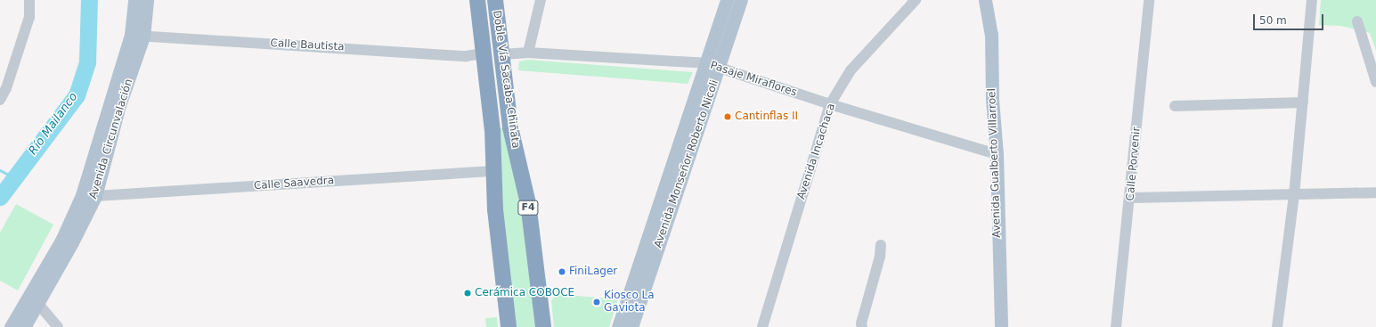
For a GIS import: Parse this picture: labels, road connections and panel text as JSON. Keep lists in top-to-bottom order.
{
  "streets": {
    "highway": ["Doble Vía Sacaba-Chiñata", "F4"],
    "main road": ["Avenida Circunvalación", "Avenida Gualberto Villarroel", "Avenida Monseñor Roberto Nicoli"],
    "street": [
      "Calle Bautista",
      "Pasaje Miraflores",
      "Avenida Incachaca",
      "Calle Porvenir",
      "Calle Saavedra"
    ]
  },
  "crossings": [
    ["Calle Bautista", "Doble Vía Sacaba-Chiñata"],
    ["Calle Bautista", "Avenida Circunvalación"],
    ["Doble Vía Sacaba-Chiñata", "Pasaje Miraflores"],
    ["Doble Vía Sacaba-Chiñata", "Calle Saavedra"],
    ["Pasaje Miraflores", "Avenida Incachaca"],
    ["Pasaje Miraflores", "Avenida Gualberto Villarroel"],
    ["Pasaje Miraflores", "Avenida Monseñor Roberto Nicoli"],
    ["Avenida Circunvalación", "Calle Saavedra"]
  ],
  "water": ["Río Mailanco"],
  "places": [
    "Cantinflas II",
    "FiniLager",
    "Cerámica COBOCE",
    "Kiosco La Gaviota"
  ],
  "scale_bar": "50 m"
}
